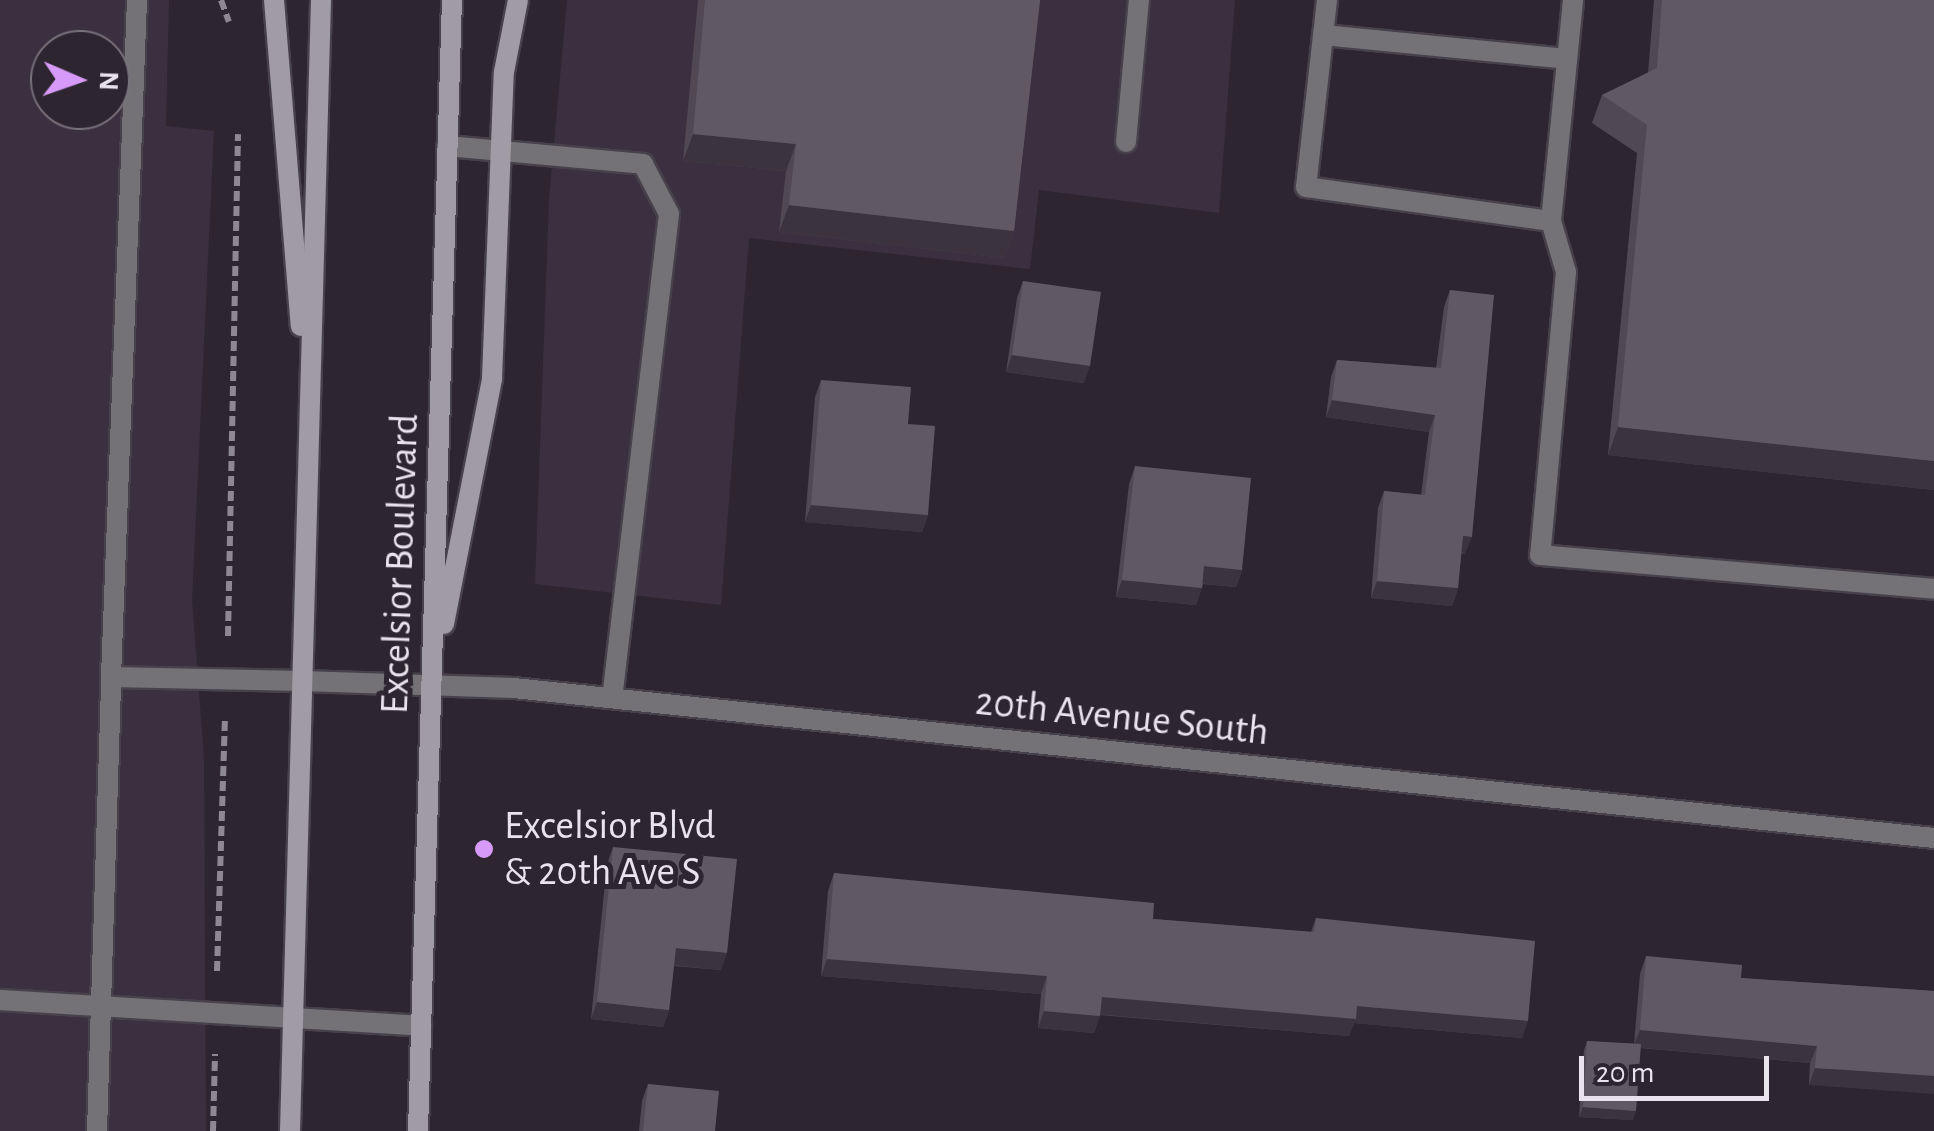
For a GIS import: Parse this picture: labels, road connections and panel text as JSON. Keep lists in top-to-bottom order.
{
  "streets": {
    "main road": ["Excelsior Boulevard"],
    "street": ["20th Avenue South"]
  },
  "crossings": [
    ["Excelsior Boulevard", "20th Avenue South"]
  ],
  "places": ["Excelsior Blvd & 20th Ave S"],
  "scale_bar": "20 m",
  "north": "right"
}
